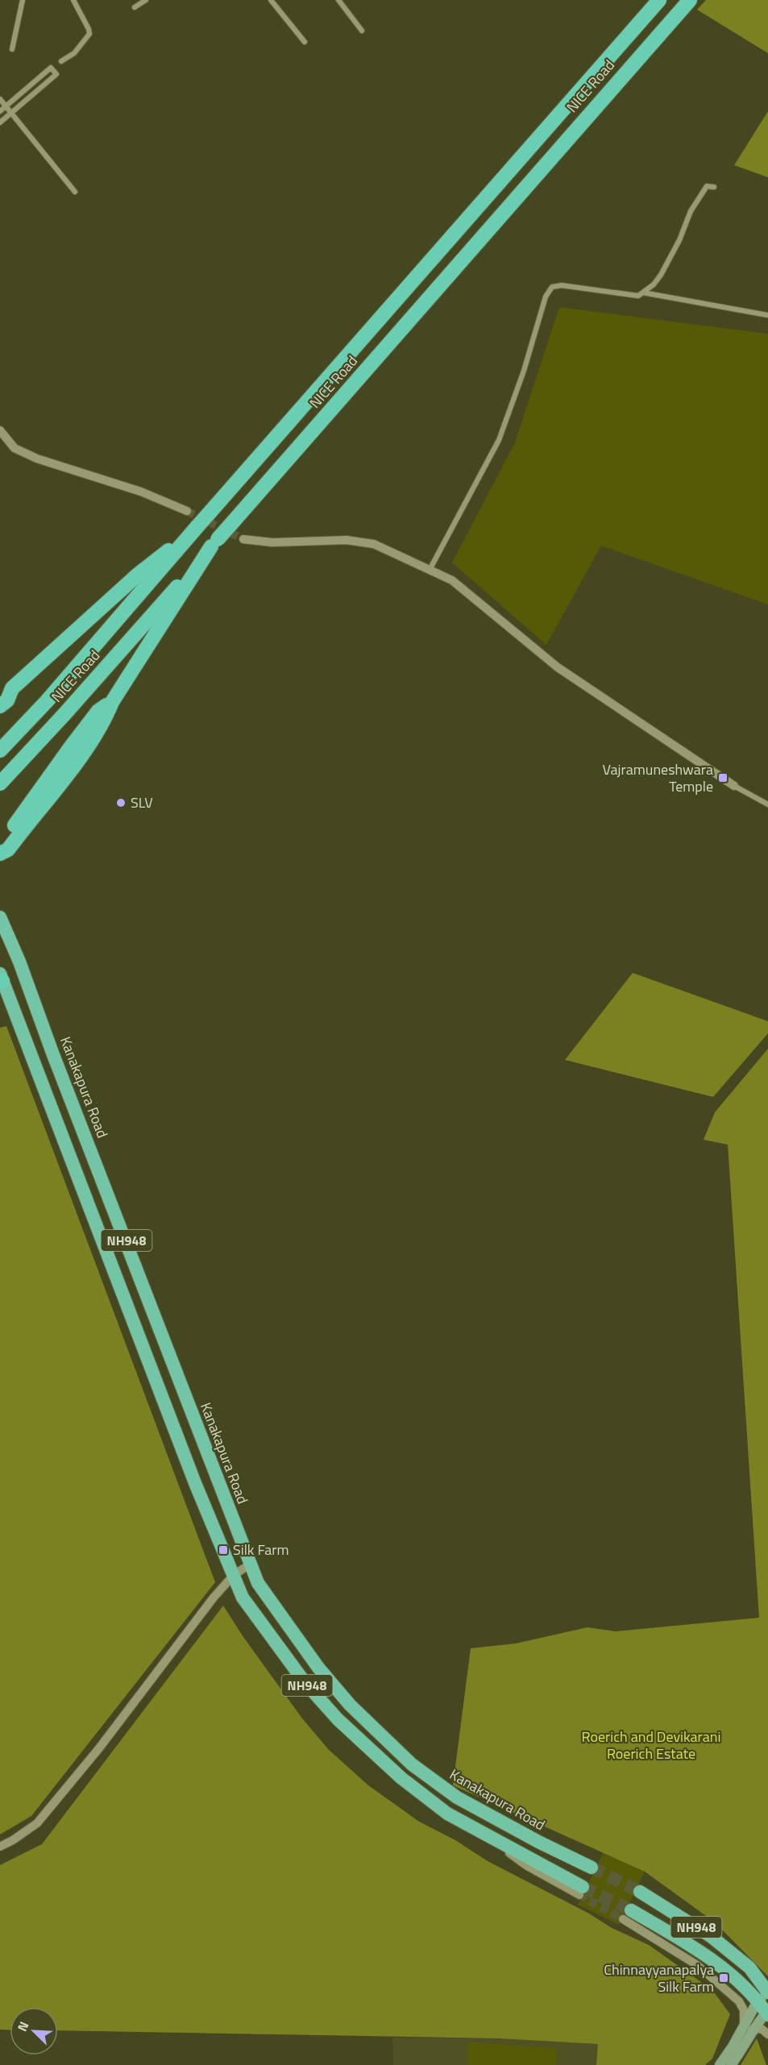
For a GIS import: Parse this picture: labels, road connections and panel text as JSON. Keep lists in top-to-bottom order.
{
  "streets": {
    "highway": ["NICE Road", "Kanakapura Road", "NH948"]
  },
  "parks": ["Roerich and Devikarani Roerich Estate"],
  "places": {
    "transit": ["Vajramuneshwara Temple", "Silk Farm", "Chinnayyanapalya Silk Farm"],
    "other": ["SLV"]
  },
  "north": "top left"
}
